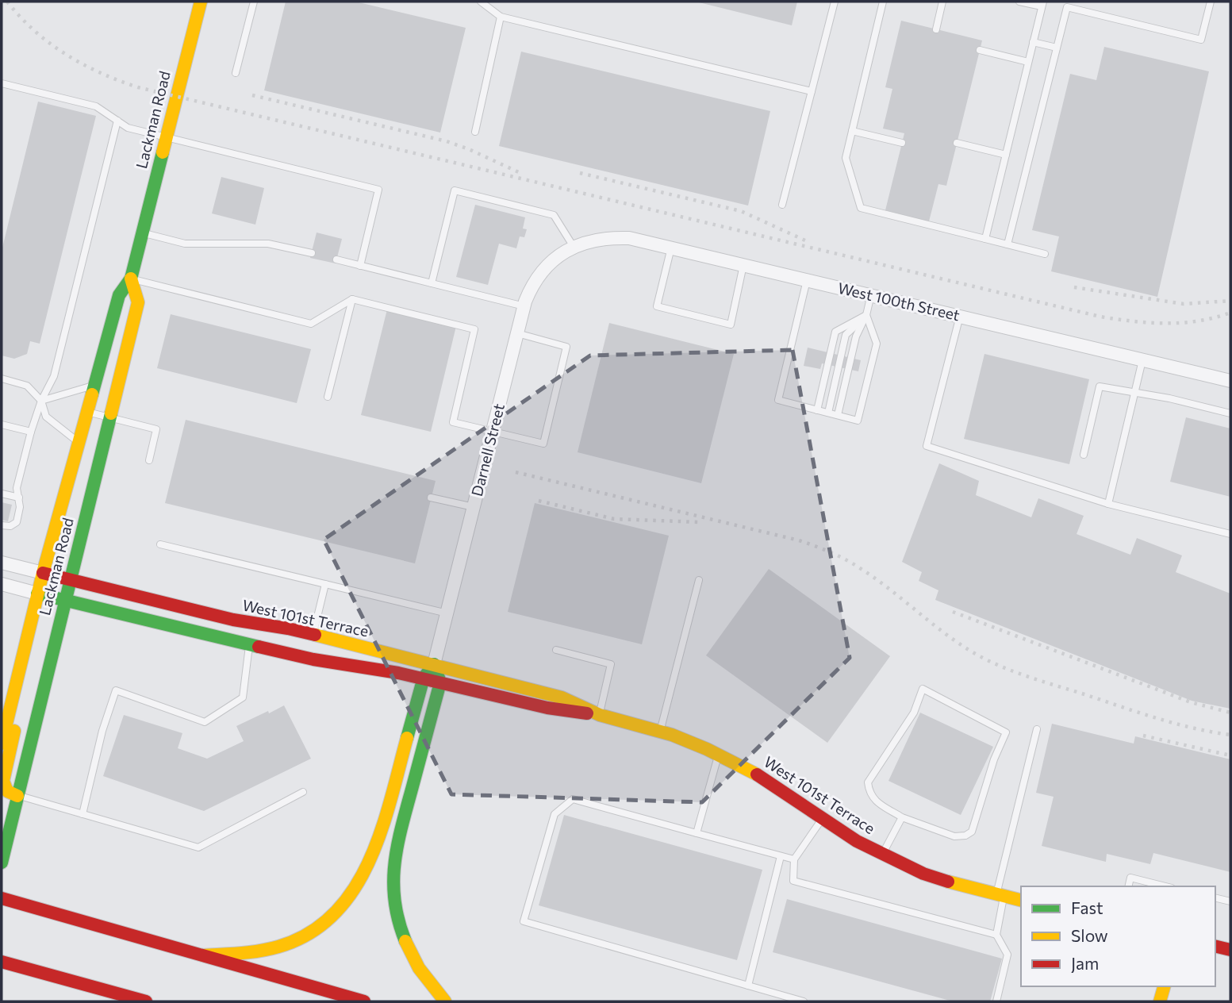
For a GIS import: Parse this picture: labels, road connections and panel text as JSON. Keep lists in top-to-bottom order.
{
  "streets": {
    "main road": ["Lackman Road", "West 101st Terrace"],
    "street": ["West 100th Street", "Darnell Street"]
  },
  "crossings": [
    ["Lackman Road", "West 101st Terrace"],
    ["West 100th Street", "Darnell Street"],
    ["Darnell Street", "West 101st Terrace"]
  ],
  "legend": ["Fast", "Slow", "Jam"]
}
